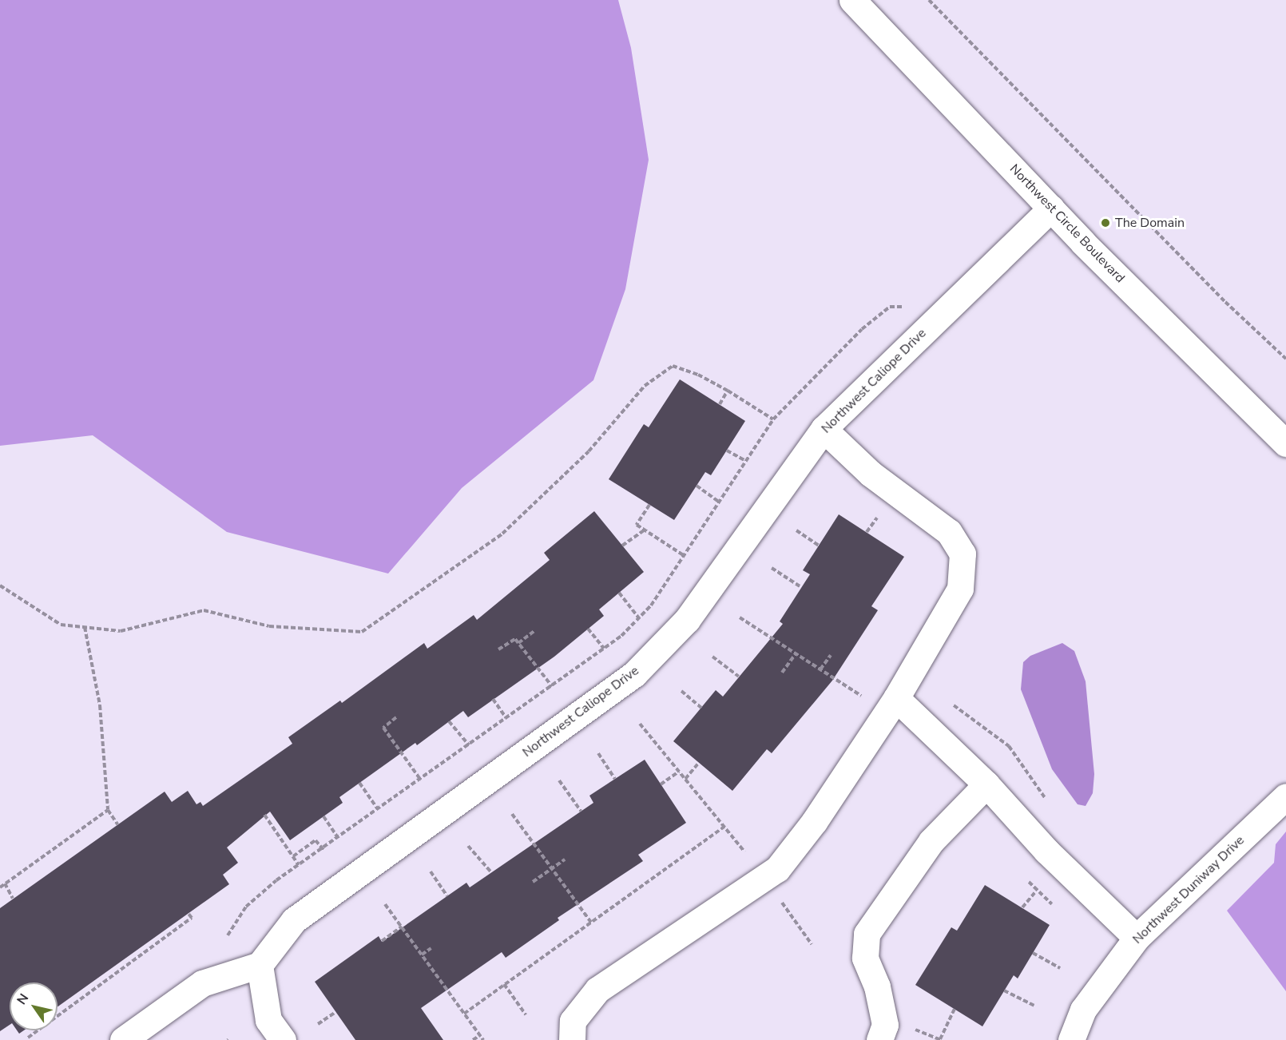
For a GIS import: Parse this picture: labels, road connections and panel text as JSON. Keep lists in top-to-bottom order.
{
  "streets": {
    "street": ["Northwest Circle Boulevard", "Northwest Caliope Drive", "Northwest Duniway Drive"]
  },
  "crossings": [
    ["Northwest Circle Boulevard", "Northwest Caliope Drive"]
  ],
  "places": ["The Domain"],
  "north": "top left"
}
